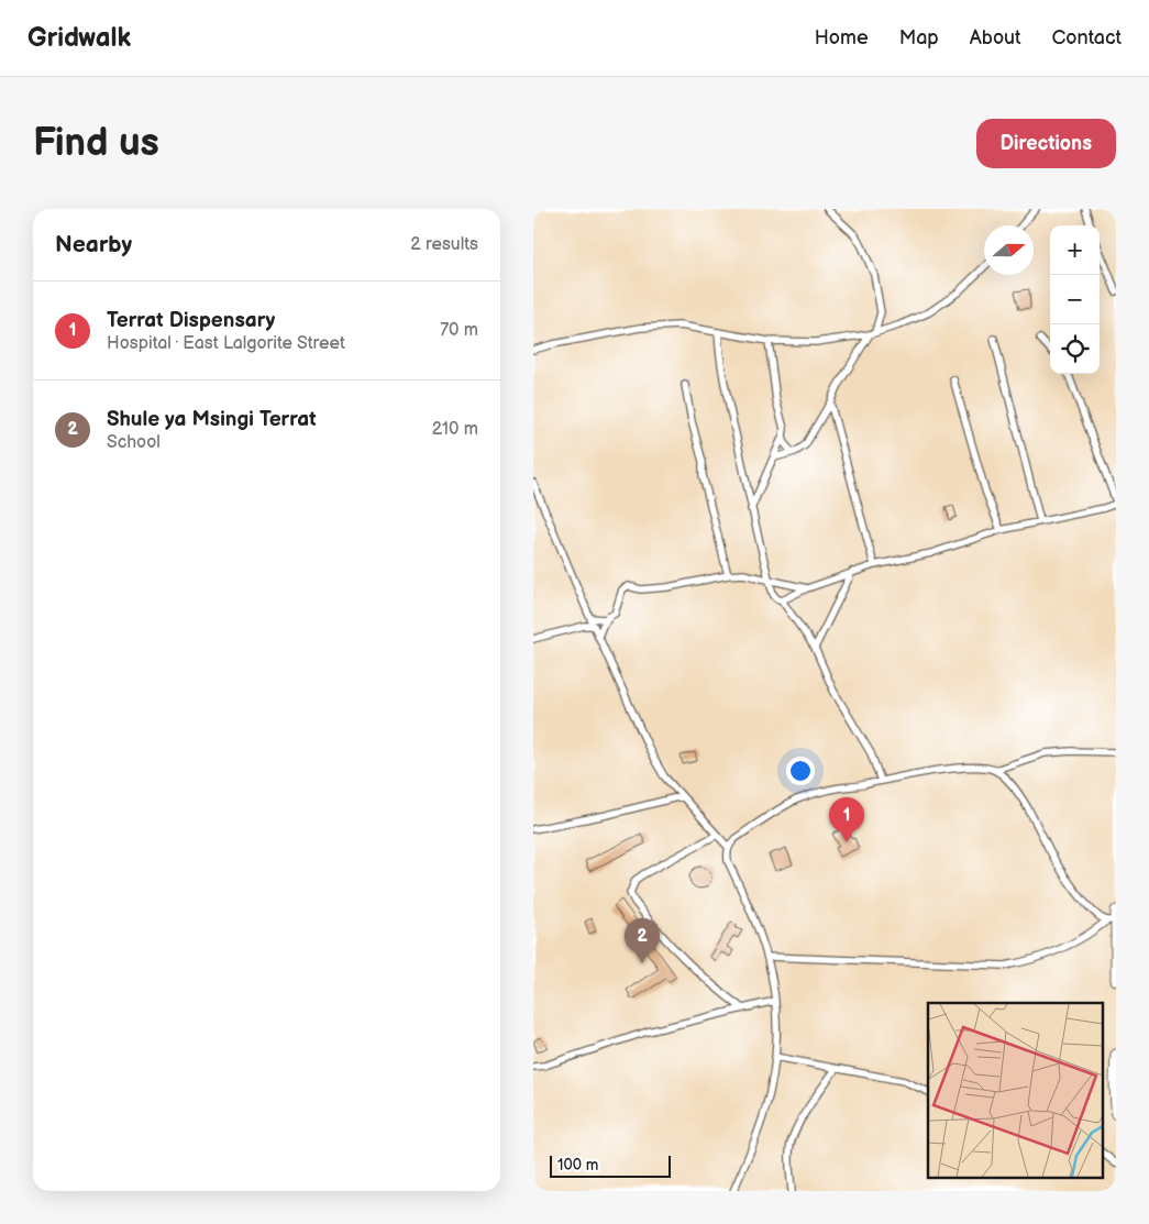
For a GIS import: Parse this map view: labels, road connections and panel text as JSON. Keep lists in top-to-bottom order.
{
  "scale_bar": "100 m",
  "north": "right",
  "page": {
    "header": "Gridwalk",
    "nav": [
      "Home",
      "Map",
      "About",
      "Contact"
    ],
    "buttons": "Directions",
    "title": "Find us",
    "heading": ["Nearby", "2 results"],
    "map_buttons": ["+", "−"],
    "list": [
      {
        "mark": "1",
        "name": "Terrat Dispensary",
        "note": "Hospital · East Lalgorite Street",
        "value": "70 m"
      },
      {
        "mark": "2",
        "name": "Shule ya Msingi Terrat",
        "note": "School",
        "value": "210 m"
      }
    ],
    "pins": ["1", "2"],
    "scale": "100 m"
  }
}
